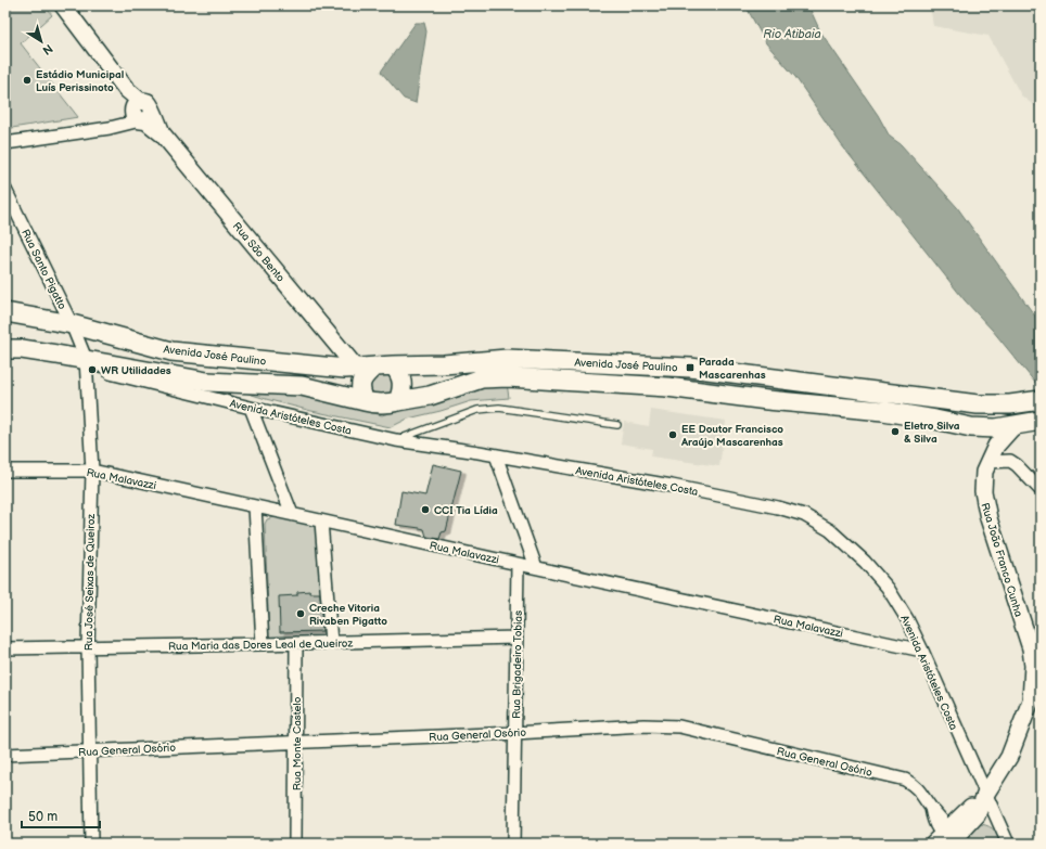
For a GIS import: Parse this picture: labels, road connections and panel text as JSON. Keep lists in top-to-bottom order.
{
  "streets": {
    "main road": ["Rua São Bento", "Avenida José Paulino", "Rua João Franco Cunha"],
    "street": [
      "Rua Santo Pigatto",
      "Avenida Aristóteles Costa",
      "Rua Malavazzi",
      "Rua José Seixas de Queiroz",
      "Rua Maria das Dores Leal de Queiroz",
      "Rua Brigadeiro Tobias",
      "Rua General Osório",
      "Rua Monte Castelo"
    ]
  },
  "crossings": [
    ["Rua São Bento", "Avenida José Paulino"],
    ["Rua Santo Pigatto", "Avenida José Paulino"],
    ["Rua Santo Pigatto", "Rua José Seixas de Queiroz"],
    ["Avenida José Paulino", "Rua João Franco Cunha"],
    ["Avenida José Paulino", "Rua José Seixas de Queiroz"],
    ["Avenida Aristóteles Costa", "Rua Malavazzi"],
    ["Avenida Aristóteles Costa", "Rua João Franco Cunha"],
    ["Avenida Aristóteles Costa", "Rua José Seixas de Queiroz"],
    ["Rua Malavazzi", "Rua José Seixas de Queiroz"],
    ["Rua Malavazzi", "Rua Brigadeiro Tobias"],
    ["Rua João Franco Cunha", "Rua General Osório"],
    ["Rua José Seixas de Queiroz", "Rua Maria das Dores Leal de Queiroz"],
    ["Rua José Seixas de Queiroz", "Rua General Osório"],
    ["Rua Maria das Dores Leal de Queiroz", "Rua Brigadeiro Tobias"],
    ["Rua Maria das Dores Leal de Queiroz", "Rua Monte Castelo"],
    ["Rua Brigadeiro Tobias", "Rua General Osório"],
    ["Rua General Osório", "Rua Monte Castelo"]
  ],
  "water": ["Rio Atibaia"],
  "places": {
    "other": [
      "Estádio Municipal Luís Perissinoto",
      "WR Utilidades",
      "Eletro Silva & Silva",
      "EE Doutor Francisco Araújo Mascarenhas",
      "CCI Tia Lídia",
      "Creche Vitoria Rivaben Pigatto"
    ],
    "transit": ["Parada Mascarenhas"]
  },
  "scale_bar": "50 m",
  "north": "bottom right"
}
